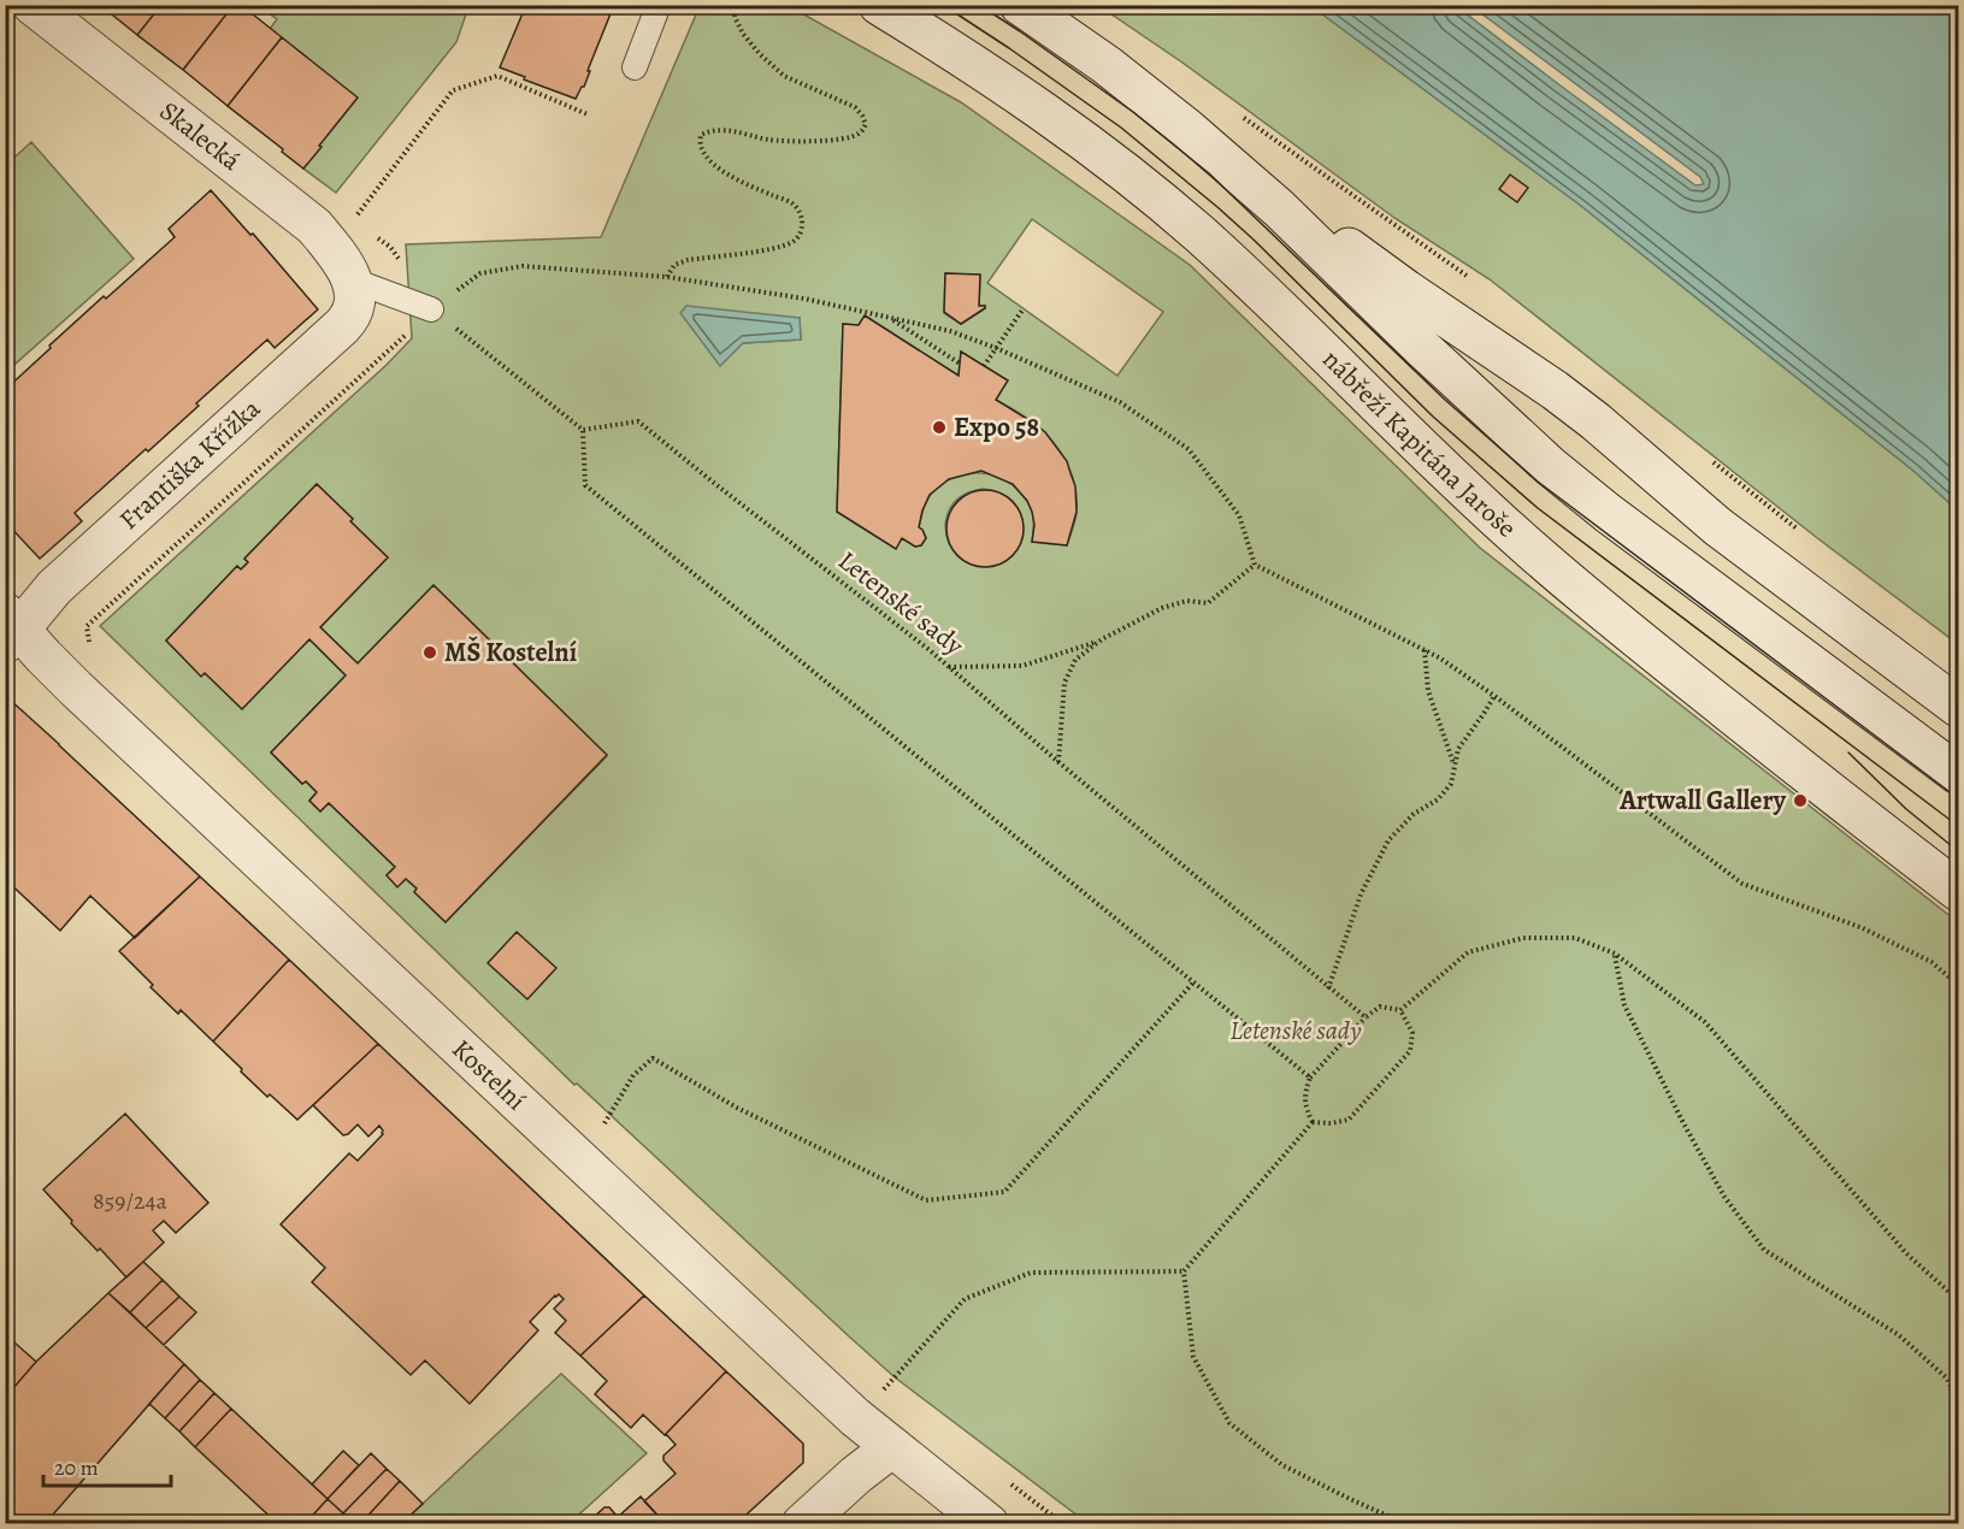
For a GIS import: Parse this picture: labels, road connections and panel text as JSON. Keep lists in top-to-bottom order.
{
  "streets": {
    "main road": [
      "Skalecká",
      "nábřeží Kapitána Jaroše",
      "Františka Křížka",
      "Kostelní"
    ],
    "path": ["Letenské sady"]
  },
  "crossings": [
    ["Skalecká", "Františka Křížka"],
    ["Františka Křížka", "Kostelní"]
  ],
  "parks": ["Letenské sady"],
  "places": ["Expo 58", "MŠ Kostelní", "Artwall Gallery"],
  "house_numbers": ["859/24a"],
  "scale_bar": "20 m"
}
